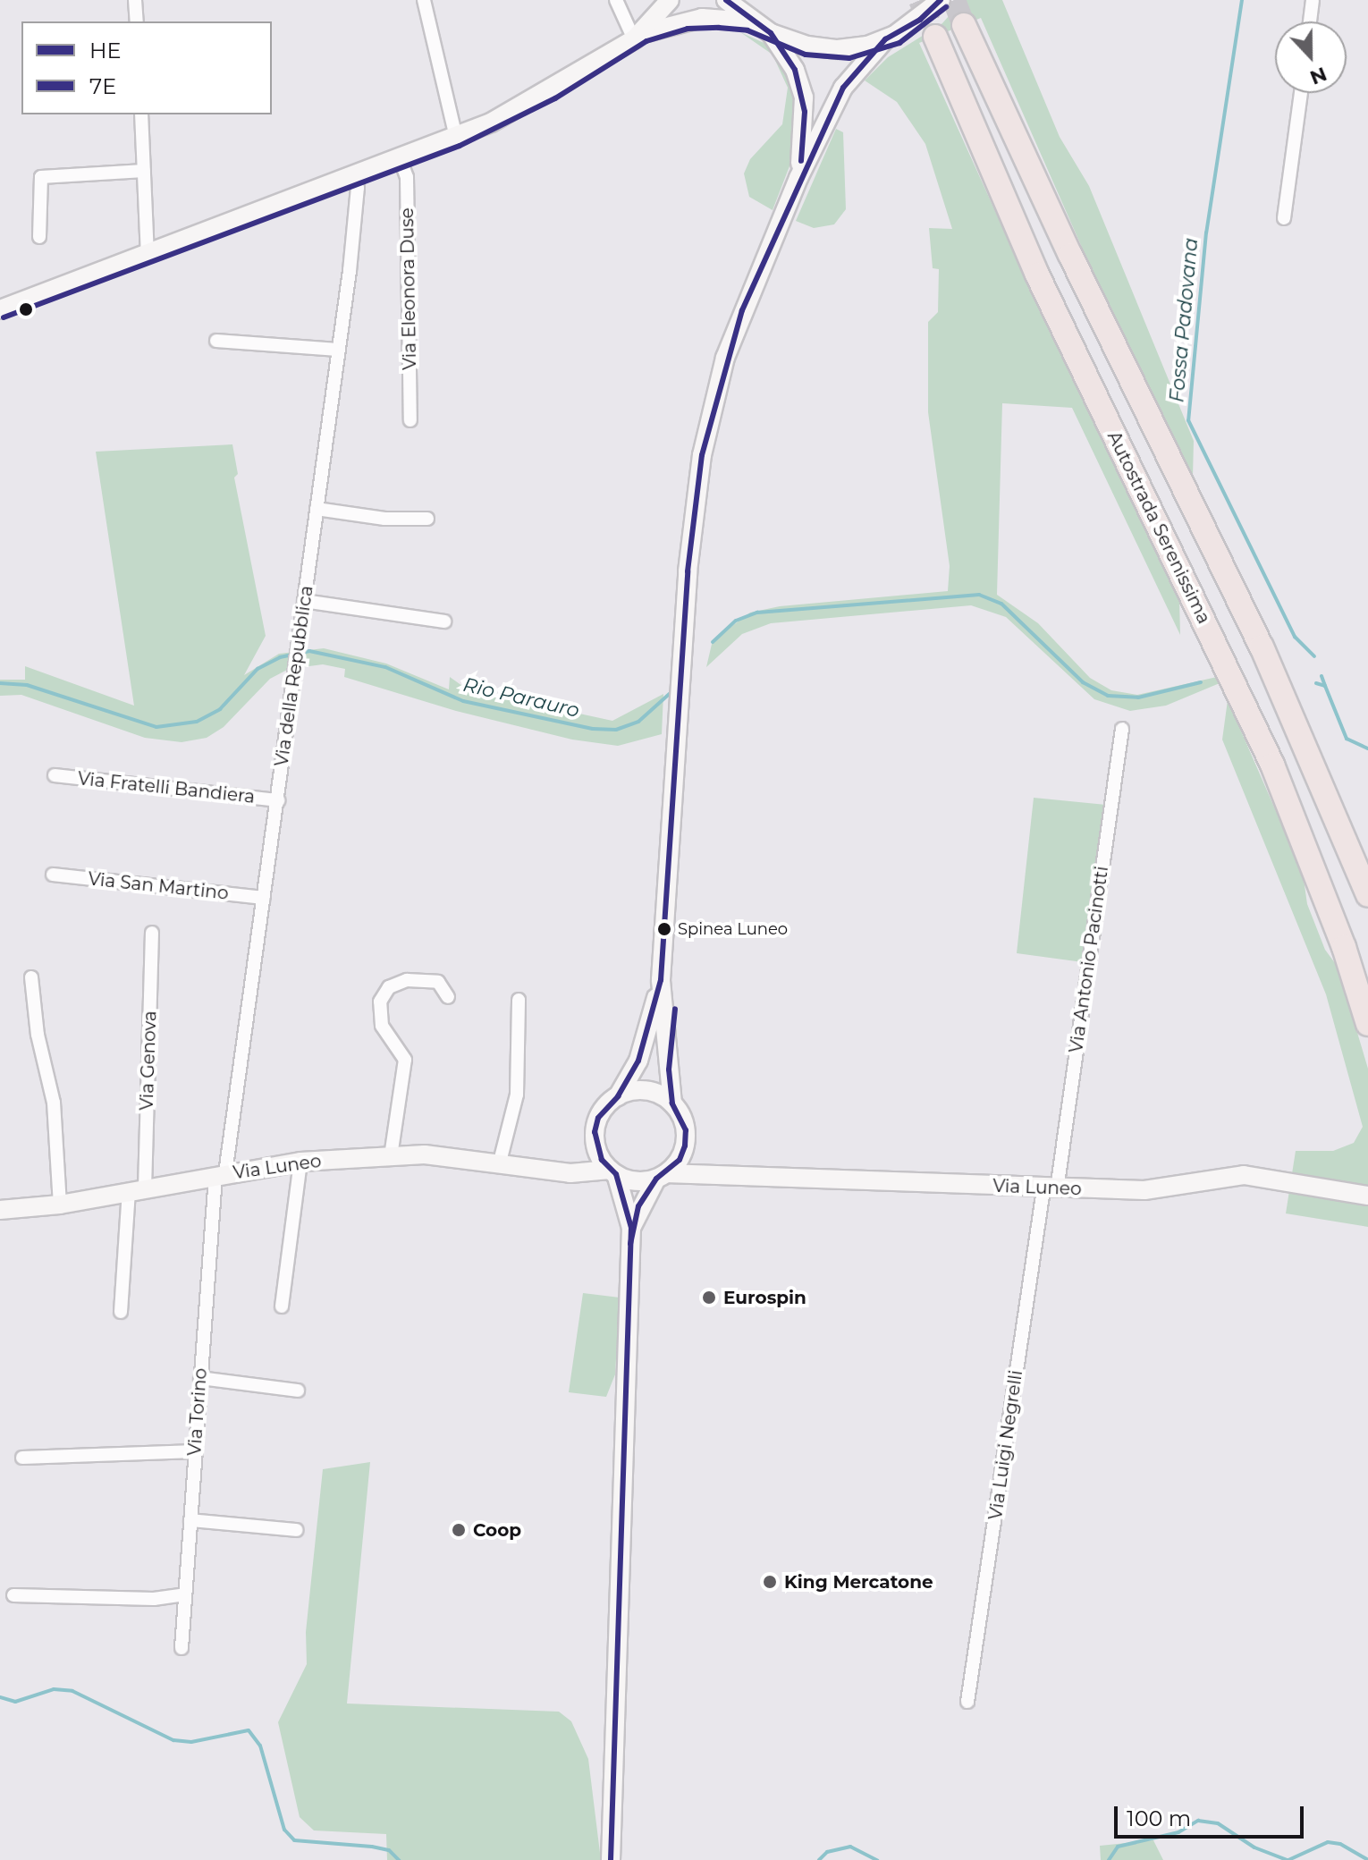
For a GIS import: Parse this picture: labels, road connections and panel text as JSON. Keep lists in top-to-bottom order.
{
  "streets": {
    "highway": ["Autostrada Serenissima"],
    "main road": ["Via Luneo"],
    "street": [
      "Via Eleonora Duse",
      "Via della Repubblica",
      "Via Fratelli Bandiera",
      "Via San Martino",
      "Via Antonio Pacinotti",
      "Via Genova",
      "Via Torino",
      "Via Luigi Negrelli"
    ]
  },
  "crossings": [
    ["Via della Repubblica", "Via Fratelli Bandiera"],
    ["Via della Repubblica", "Via San Martino"],
    ["Via della Repubblica", "Via Luneo"],
    ["Via della Repubblica", "Via Torino"],
    ["Via Antonio Pacinotti", "Via Luneo"],
    ["Via Antonio Pacinotti", "Via Luigi Negrelli"],
    ["Via Genova", "Via Luneo"],
    ["Via Luneo", "Via Torino"],
    ["Via Luneo", "Via Luigi Negrelli"]
  ],
  "water": ["Fossa Padovana", "Rio Parauro"],
  "places": [
    "Spinea Luneo",
    "Eurospin",
    "Coop",
    "King Mercatone"
  ],
  "lines": ["transit line HE", "transit line 7E"],
  "legend": ["HE", "7E"],
  "scale_bar": "100 m",
  "north": "bottom"
}
